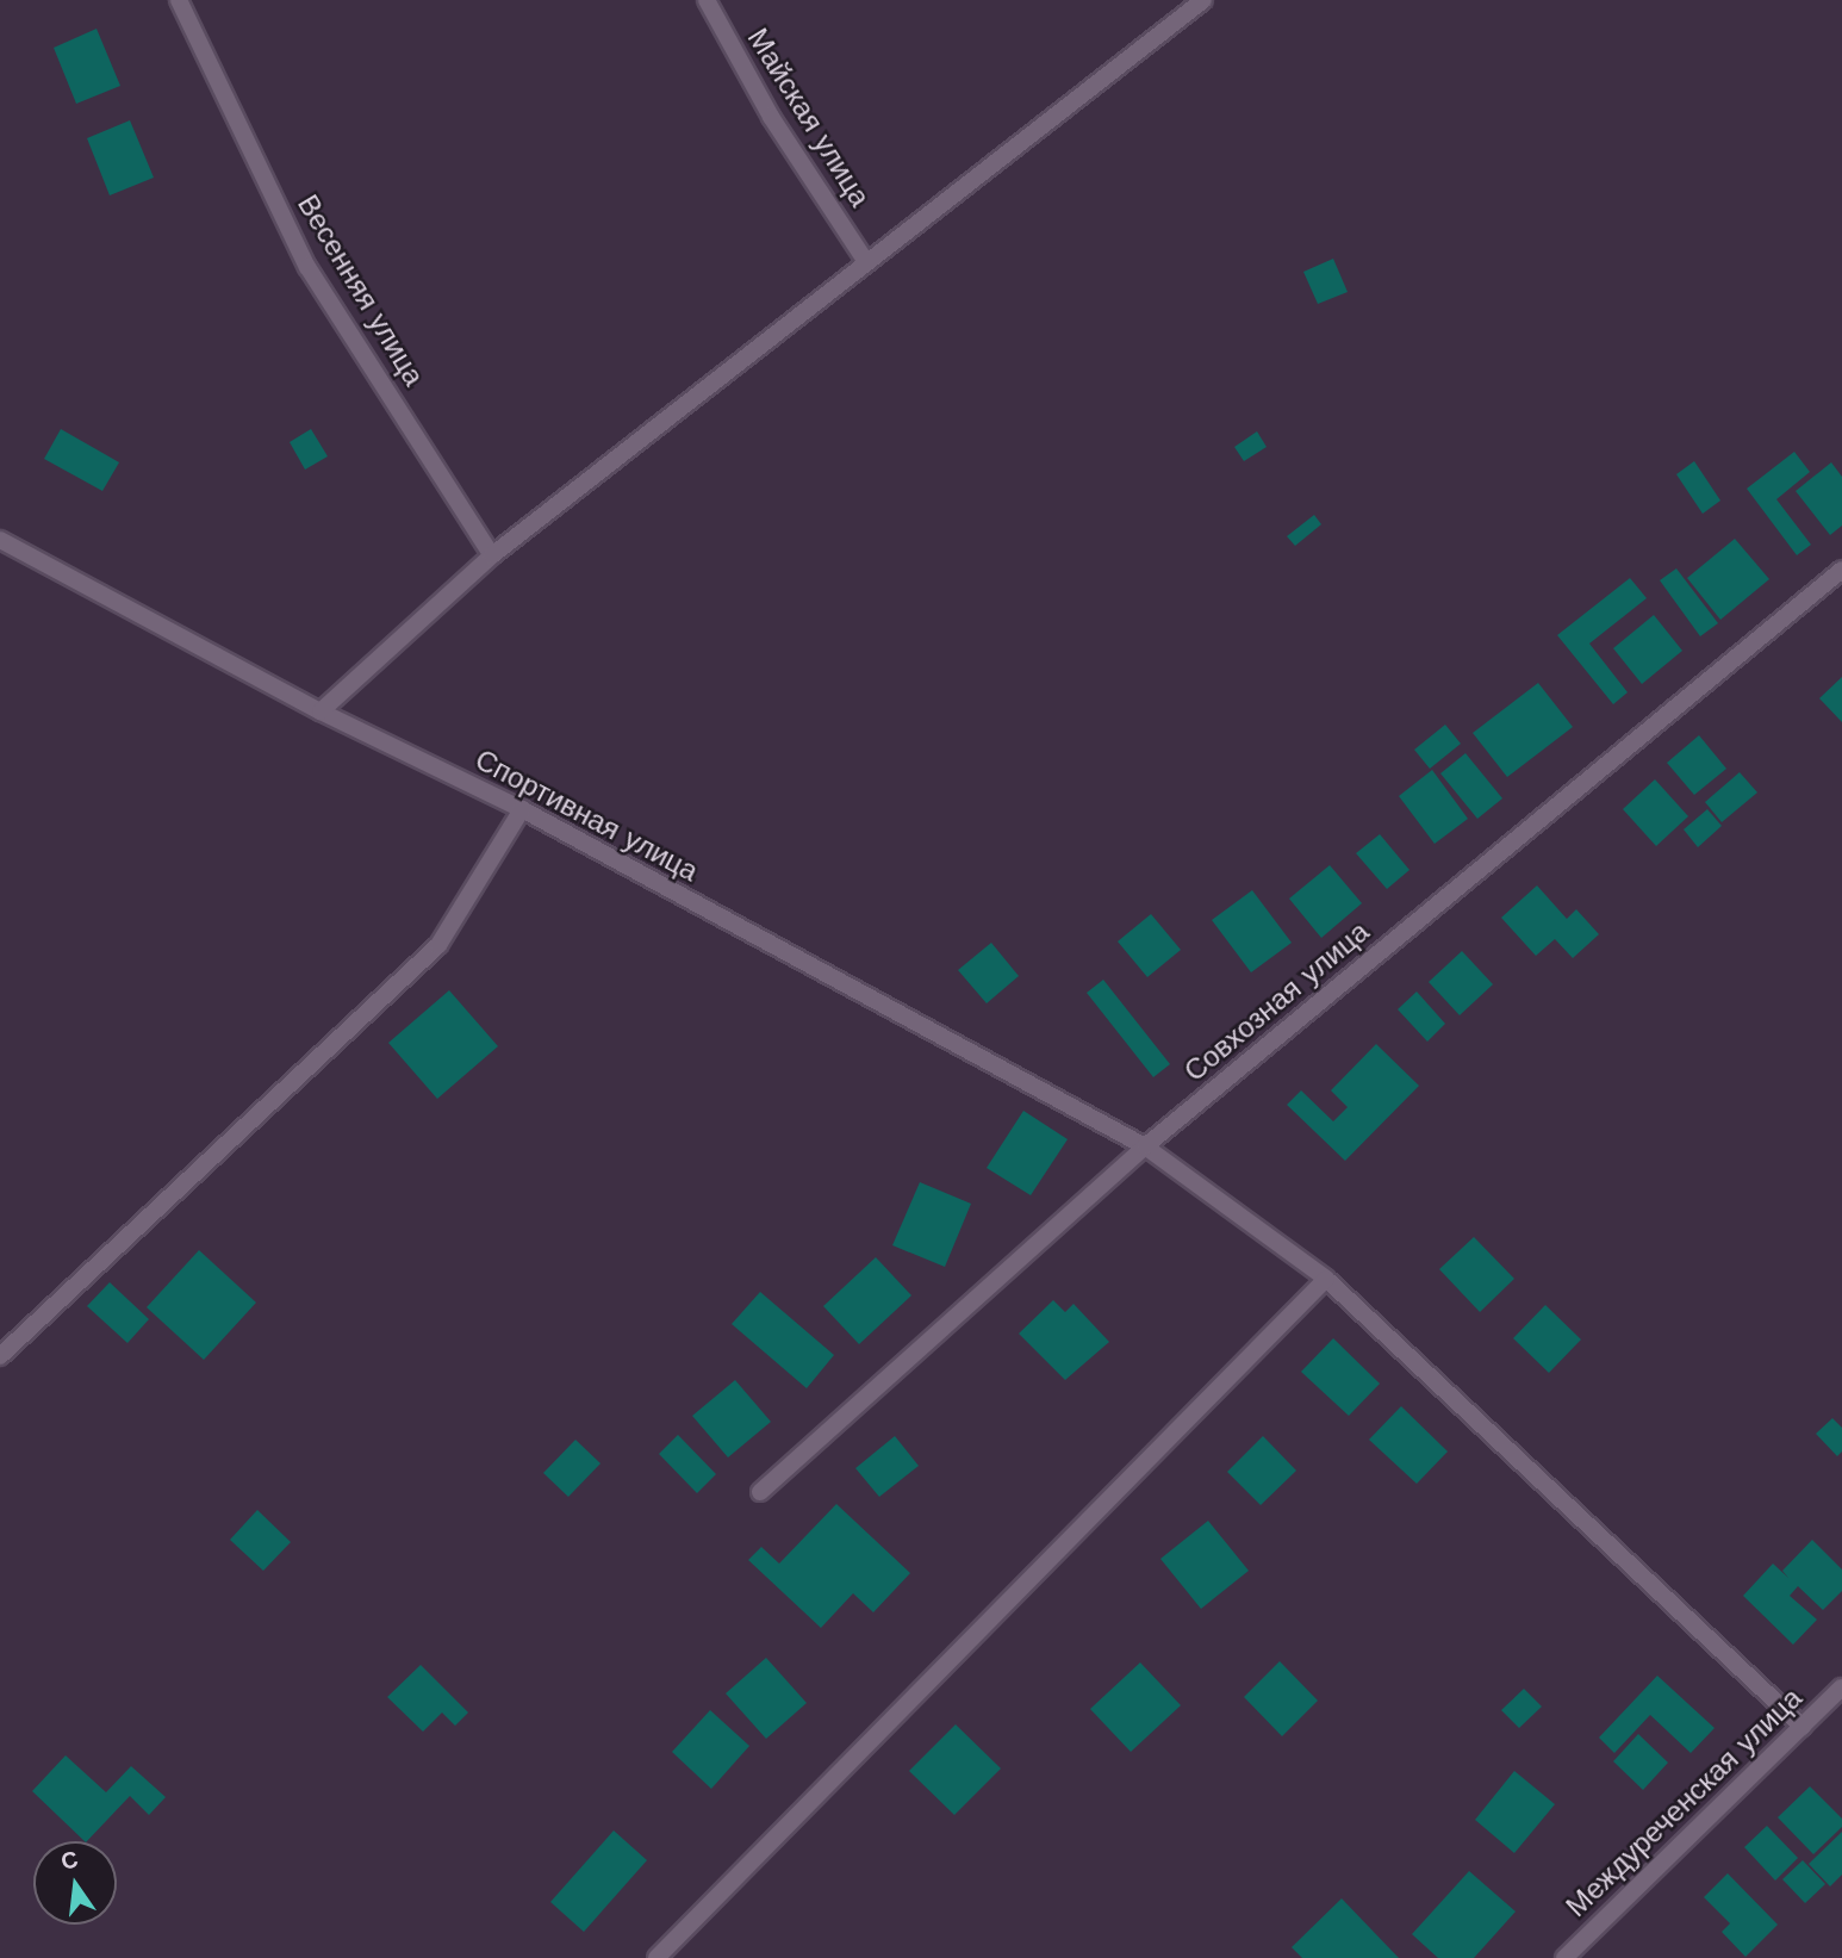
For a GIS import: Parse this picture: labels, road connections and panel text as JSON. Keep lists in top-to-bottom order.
{
  "streets": {
    "street": [
      "Майская улица",
      "Весенняя улица",
      "Спортивная улица",
      "Совхозная улица",
      "Междуреченская улица"
    ]
  },
  "crossings": [
    ["Спортивная улица", "Совхозная улица"],
    ["Спортивная улица", "Междуреченская улица"]
  ],
  "north": "top"
}
